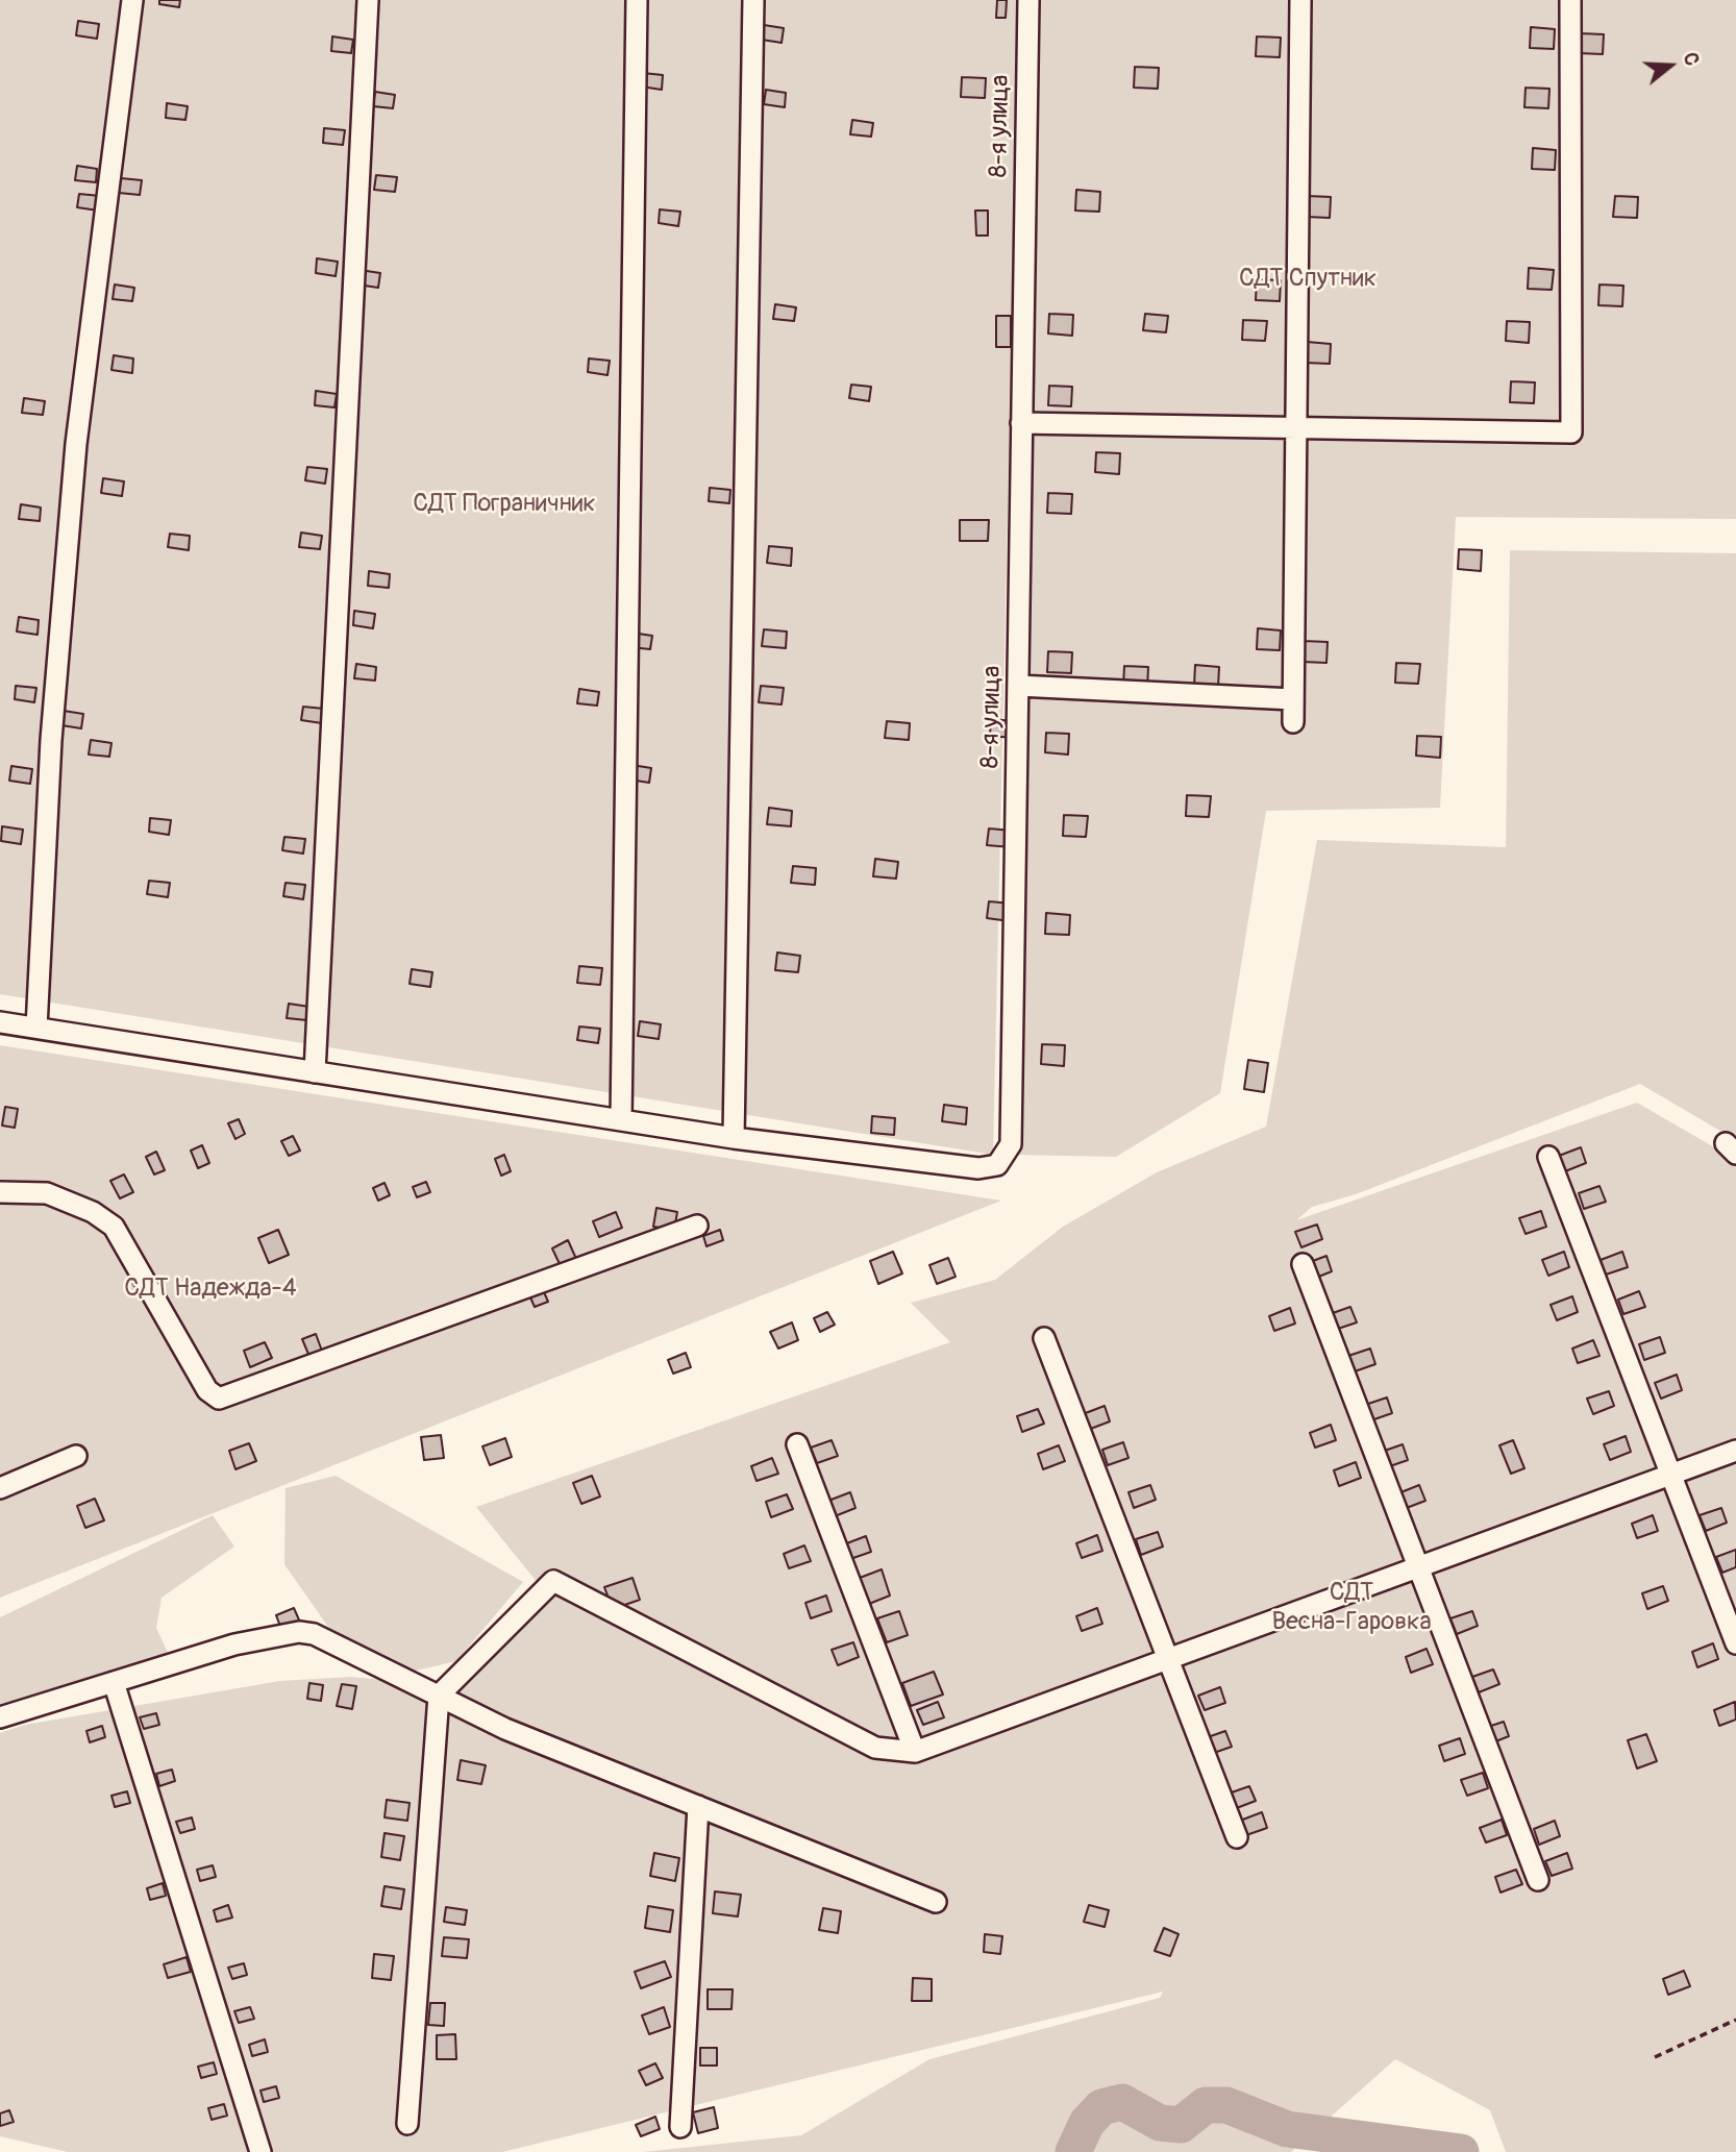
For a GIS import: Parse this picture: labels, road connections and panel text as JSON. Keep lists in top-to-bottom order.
{
  "streets": {
    "street": ["8-я улица"]
  },
  "parks": [
    "СДТ Спутник",
    "СДТ Пограничник",
    "СДТ Надежда-4",
    "СДТ Весна-Гаровка"
  ],
  "north": "right"
}
